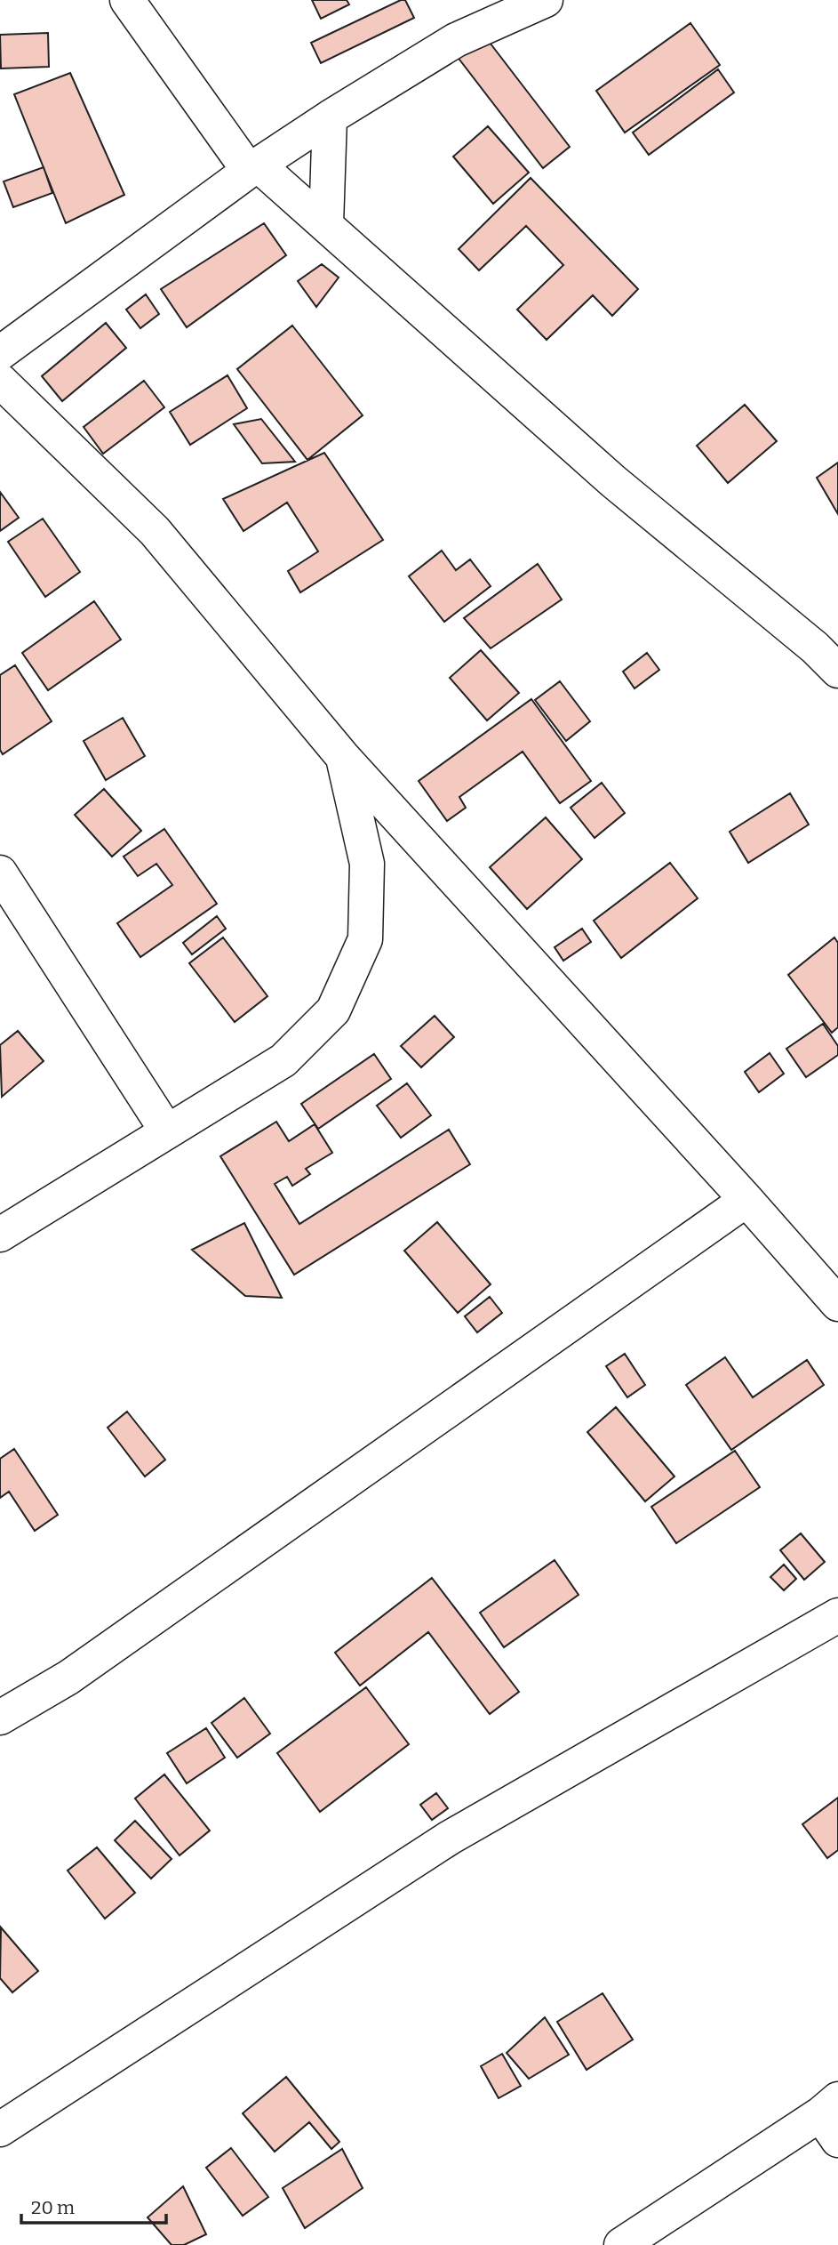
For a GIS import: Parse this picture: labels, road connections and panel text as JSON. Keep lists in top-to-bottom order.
{
  "scale_bar": "20 m"
}
